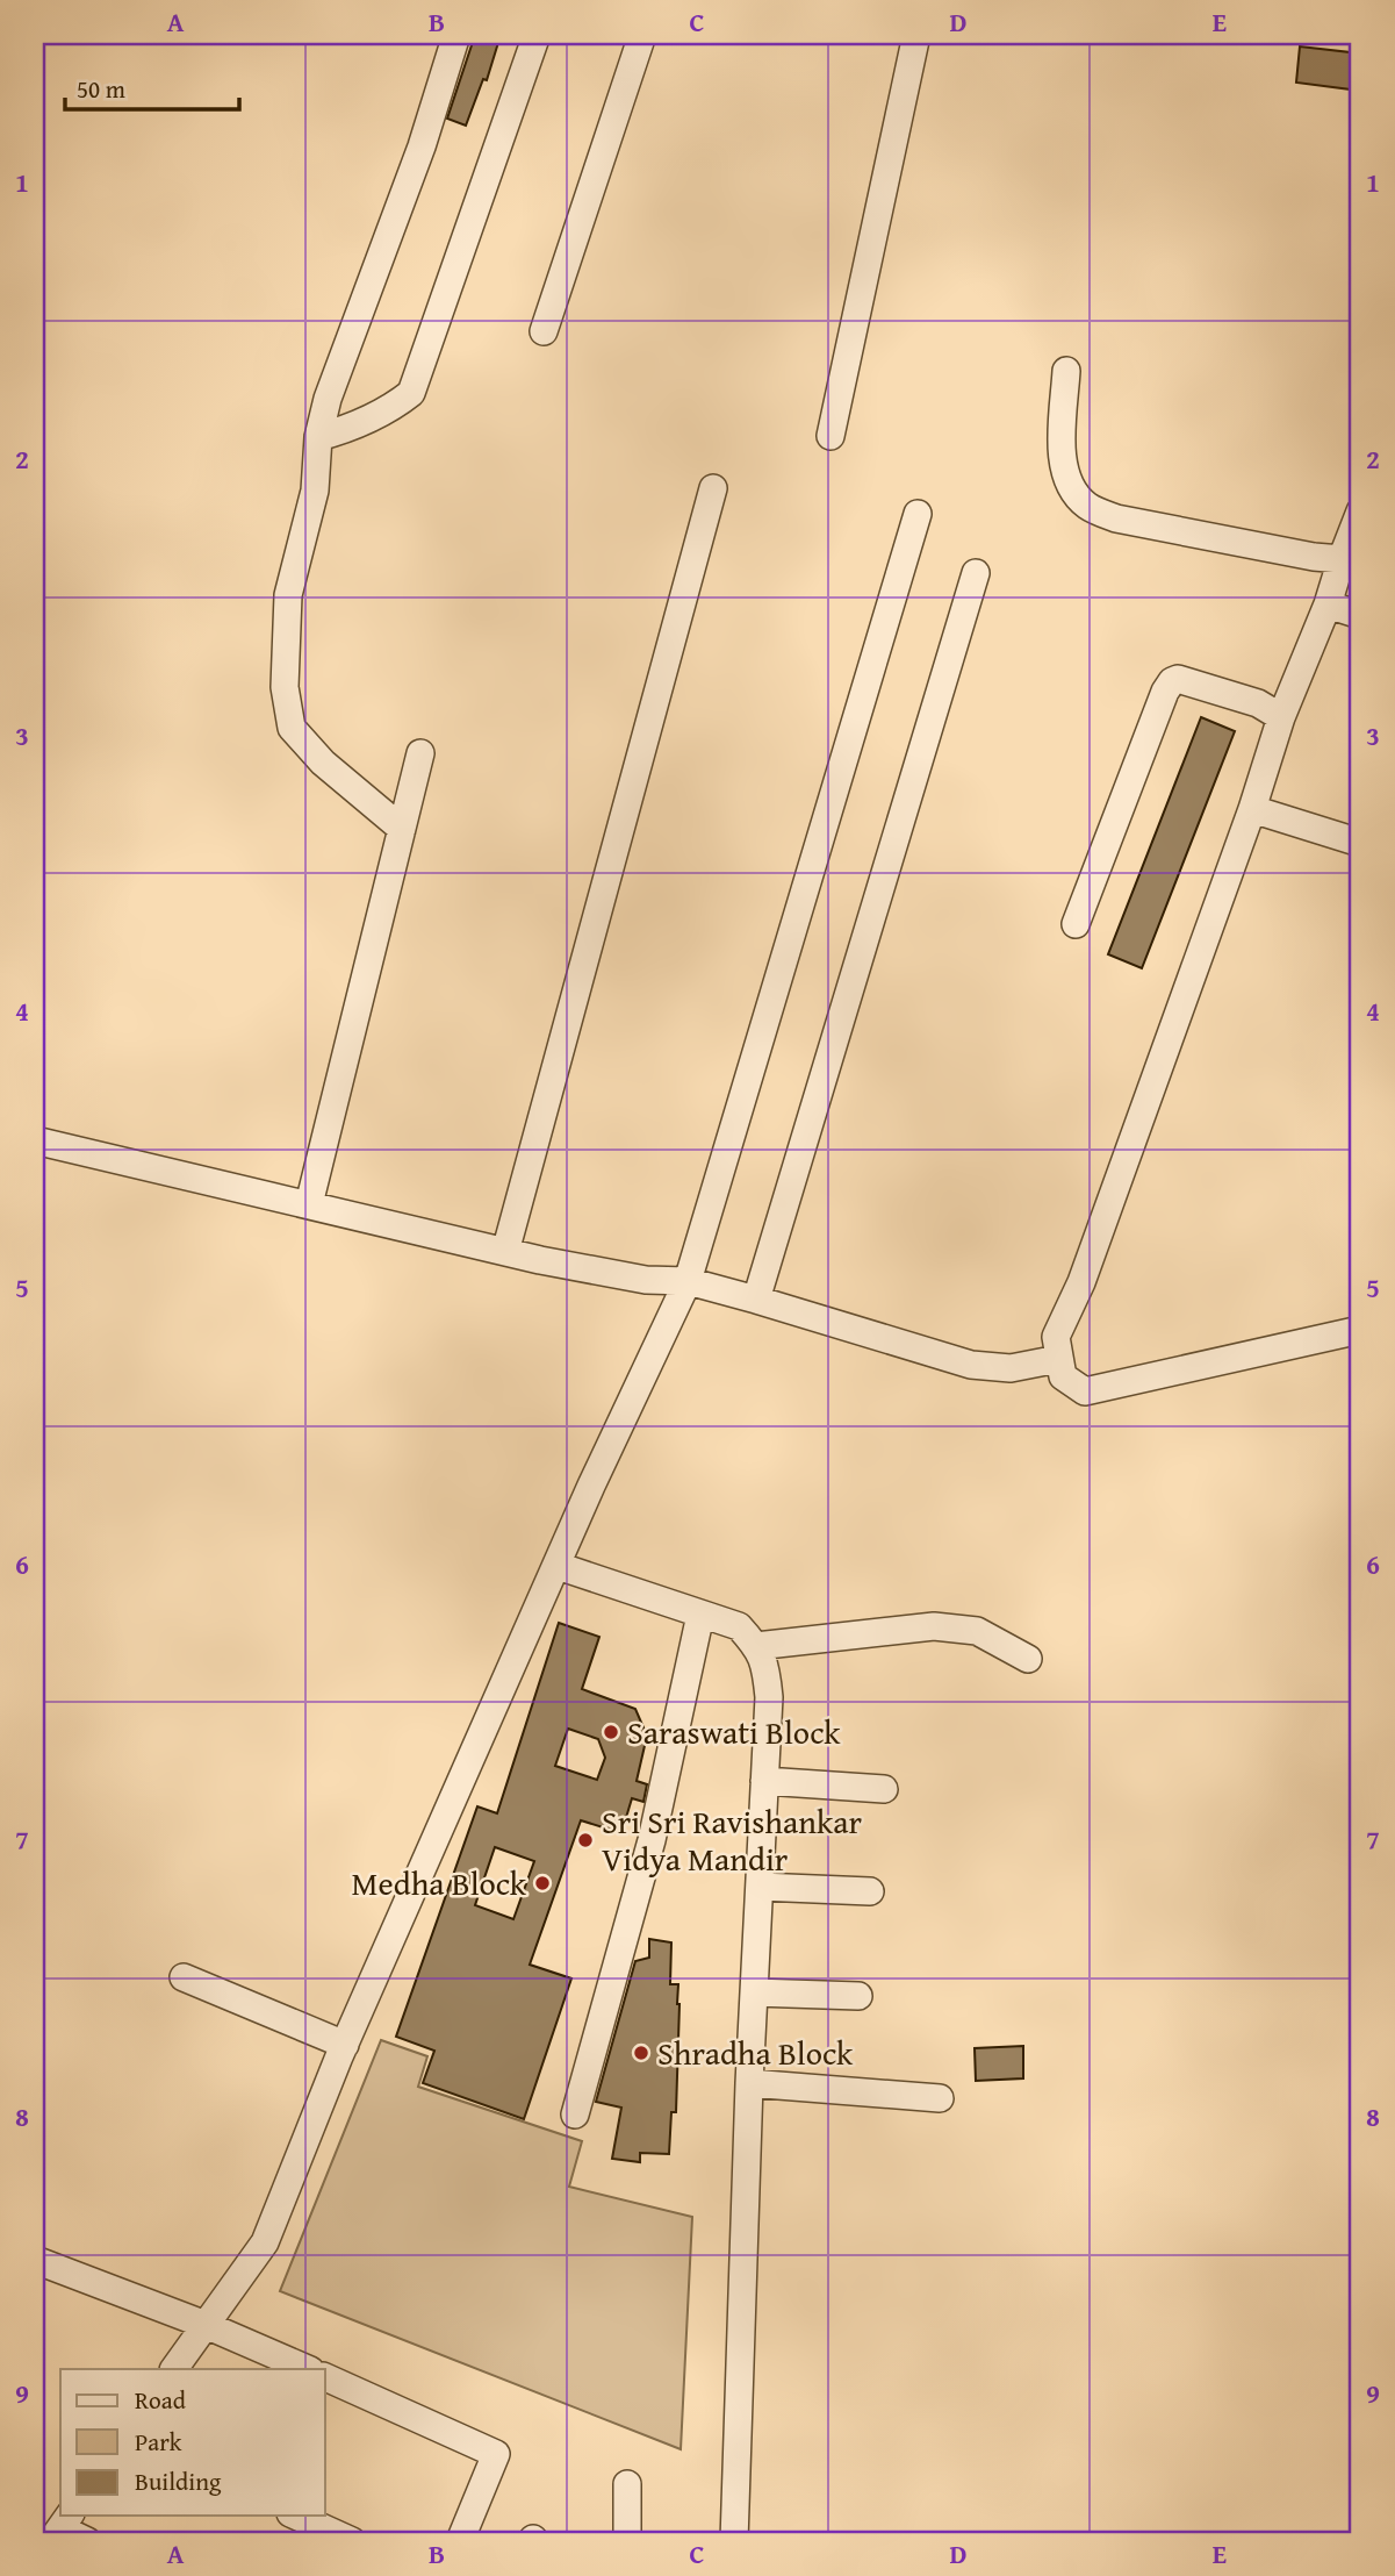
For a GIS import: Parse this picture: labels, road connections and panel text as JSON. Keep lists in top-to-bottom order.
{
  "places": [
    "Saraswati Block",
    "Sri Sri Ravishankar Vidya Mandir",
    "Medha Block",
    "Shradha Block"
  ],
  "legend": ["Road", "Park", "Building"],
  "scale_bar": "50 m",
  "grid": {
    "columns": [
      "A",
      "B",
      "C",
      "D",
      "E"
    ],
    "rows": [
      "1",
      "2",
      "3",
      "4",
      "5",
      "6",
      "7",
      "8",
      "9"
    ]
  }
}
